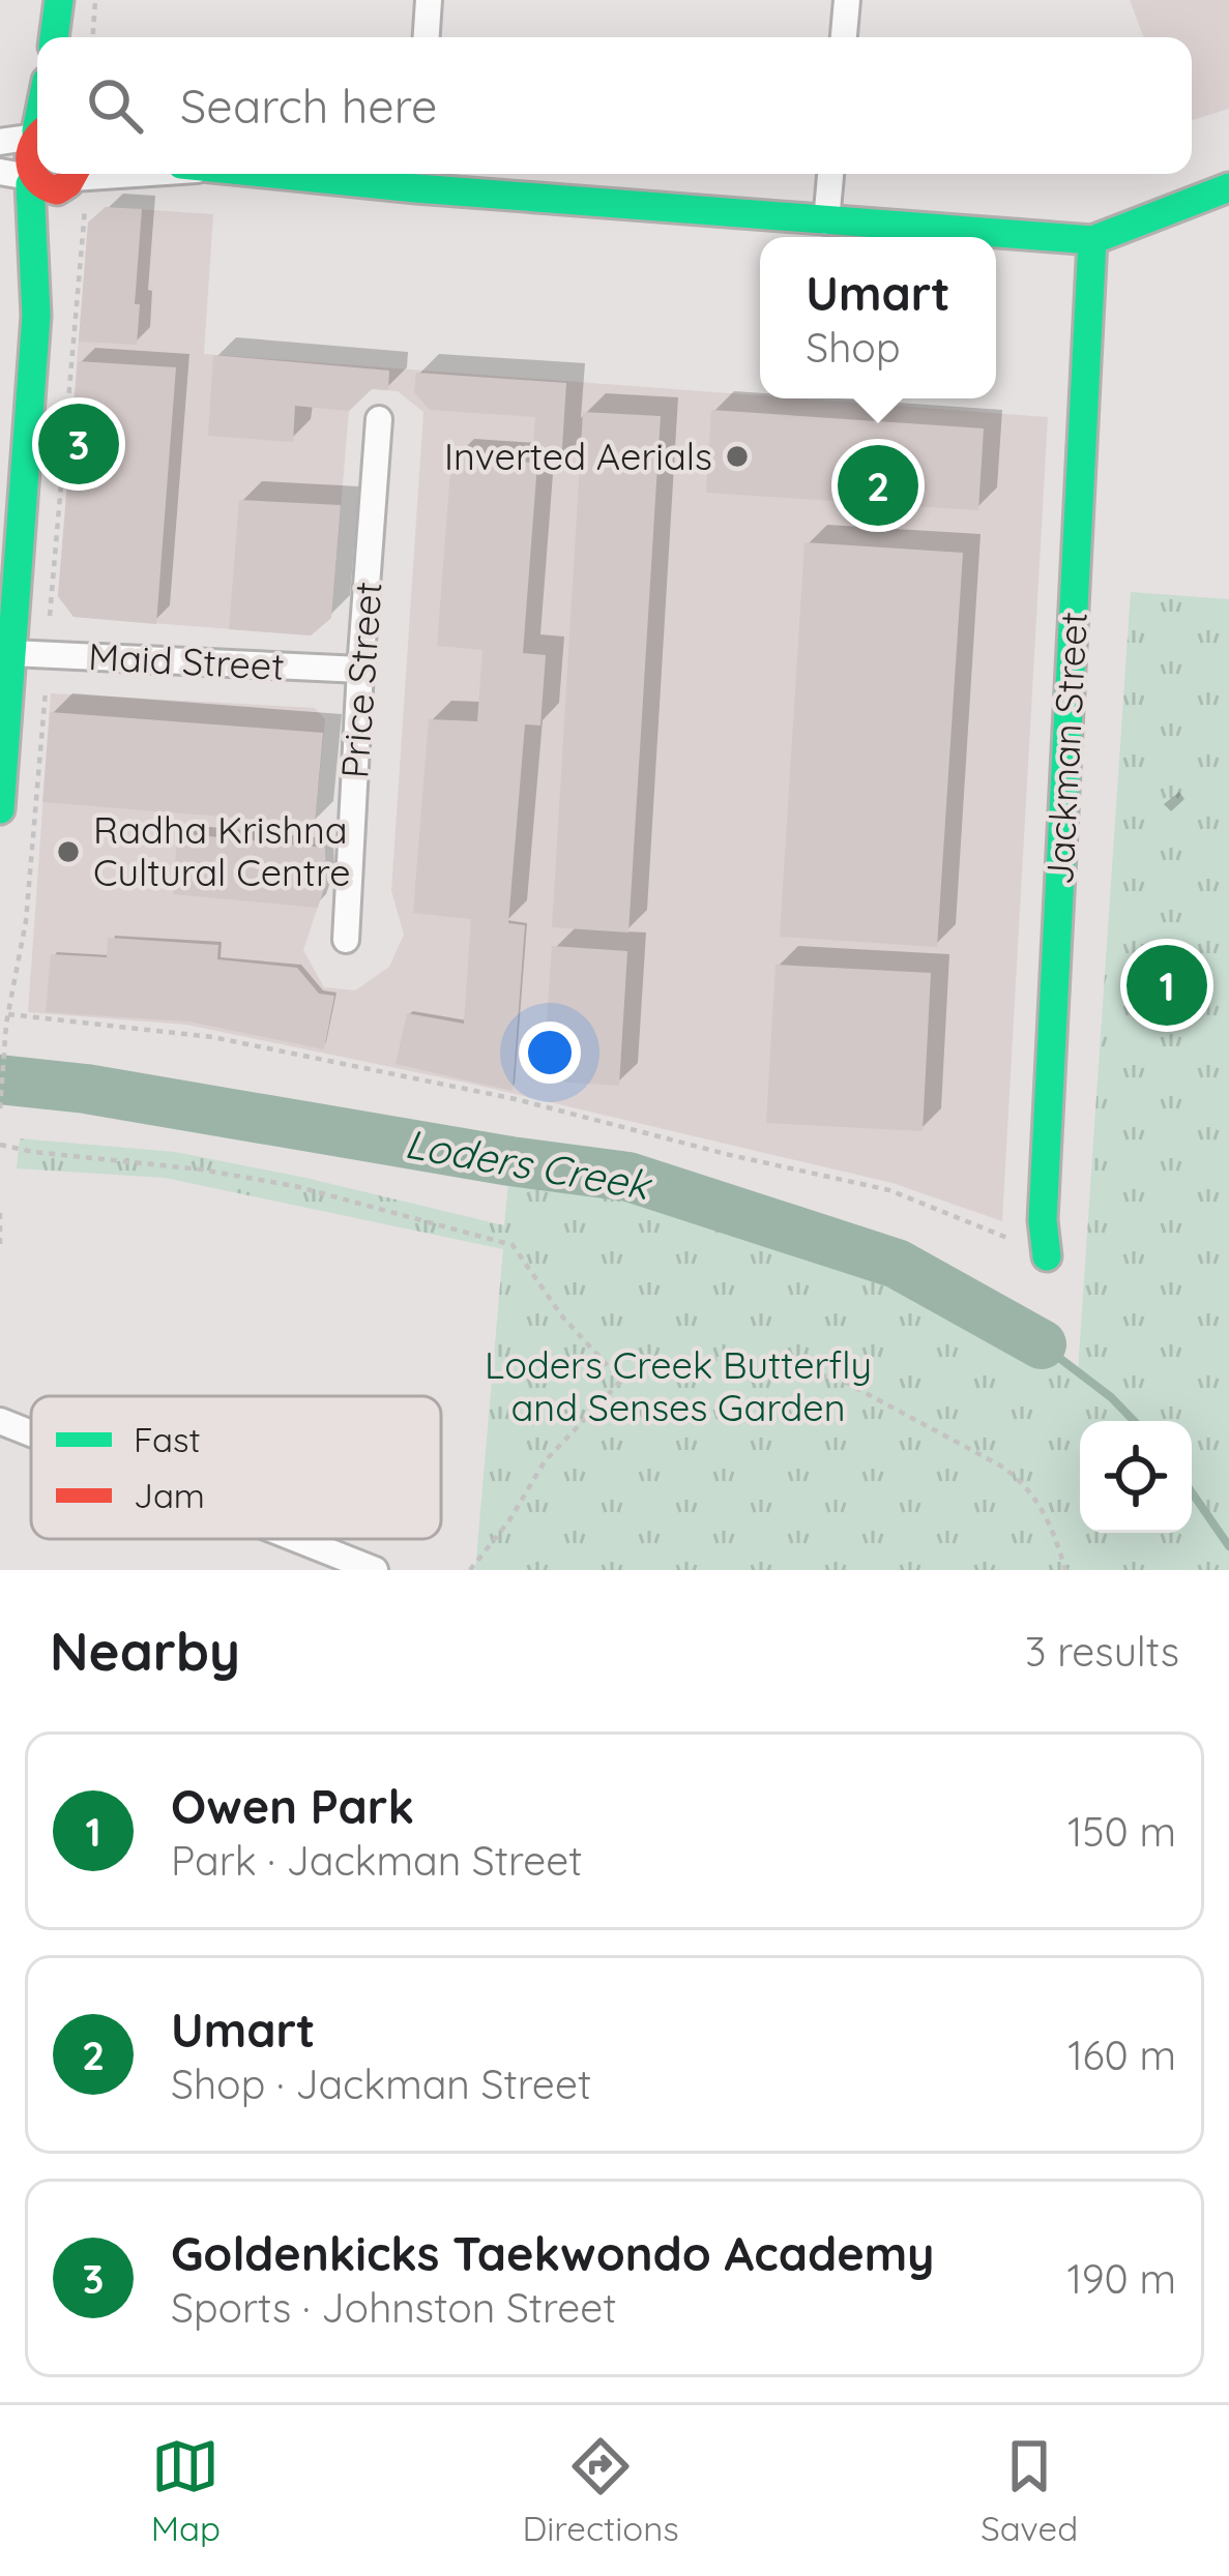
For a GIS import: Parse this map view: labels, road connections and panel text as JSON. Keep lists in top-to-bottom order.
{
  "streets": {
    "street": ["Maid Street", "Price Street", "Jackman Street"]
  },
  "crossings": [
    ["Maid Street", "Price Street"]
  ],
  "water": ["Loders Creek"],
  "parks": ["Loders Creek Butterfly and Senses Garden"],
  "places": ["Inverted Aerials", "Radha Krishna Cultural Centre"],
  "legend": ["Fast", "Jam"],
  "page": {
    "search": "Search here",
    "popup": ["Umart", "Shop"],
    "pins": ["3", "2", "1"],
    "heading": ["Nearby", "3 results"],
    "list": [
      {
        "mark": "1",
        "name": "Owen Park",
        "note": "Park · Jackman Street",
        "value": "150 m"
      },
      {
        "mark": "2",
        "name": "Umart",
        "note": "Shop · Jackman Street",
        "value": "160 m"
      },
      {
        "mark": "3",
        "name": "Goldenkicks Taekwondo Academy",
        "note": "Sports · Johnston Street",
        "value": "190 m"
      }
    ],
    "nav": ["Map", "Directions", "Saved"]
  }
}
